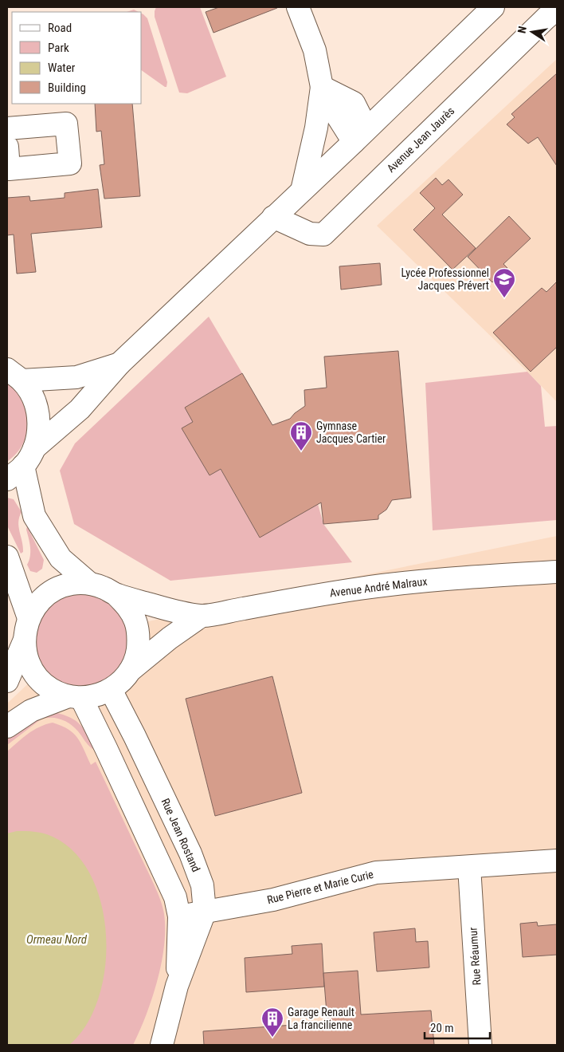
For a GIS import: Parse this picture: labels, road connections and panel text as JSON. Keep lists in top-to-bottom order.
{
  "streets": {
    "street": [
      "Avenue Jean Jaurès",
      "Avenue André Malraux",
      "Rue Jean Rostand",
      "Rue Pierre et Marie Curie",
      "Rue Réaumur"
    ]
  },
  "crossings": [
    ["Rue Jean Rostand", "Rue Pierre et Marie Curie"],
    ["Rue Pierre et Marie Curie", "Rue Réaumur"]
  ],
  "water": ["Ormeau Nord"],
  "places": {
    "school or university": ["Lycée Professionnel Jacques Prévert"],
    "building": ["Gymnase Jacques Cartier", "Garage Renault La francilienne"]
  },
  "legend": [
    "Road",
    "Park",
    "Water",
    "Building"
  ],
  "scale_bar": "20 m",
  "north": "left"
}
